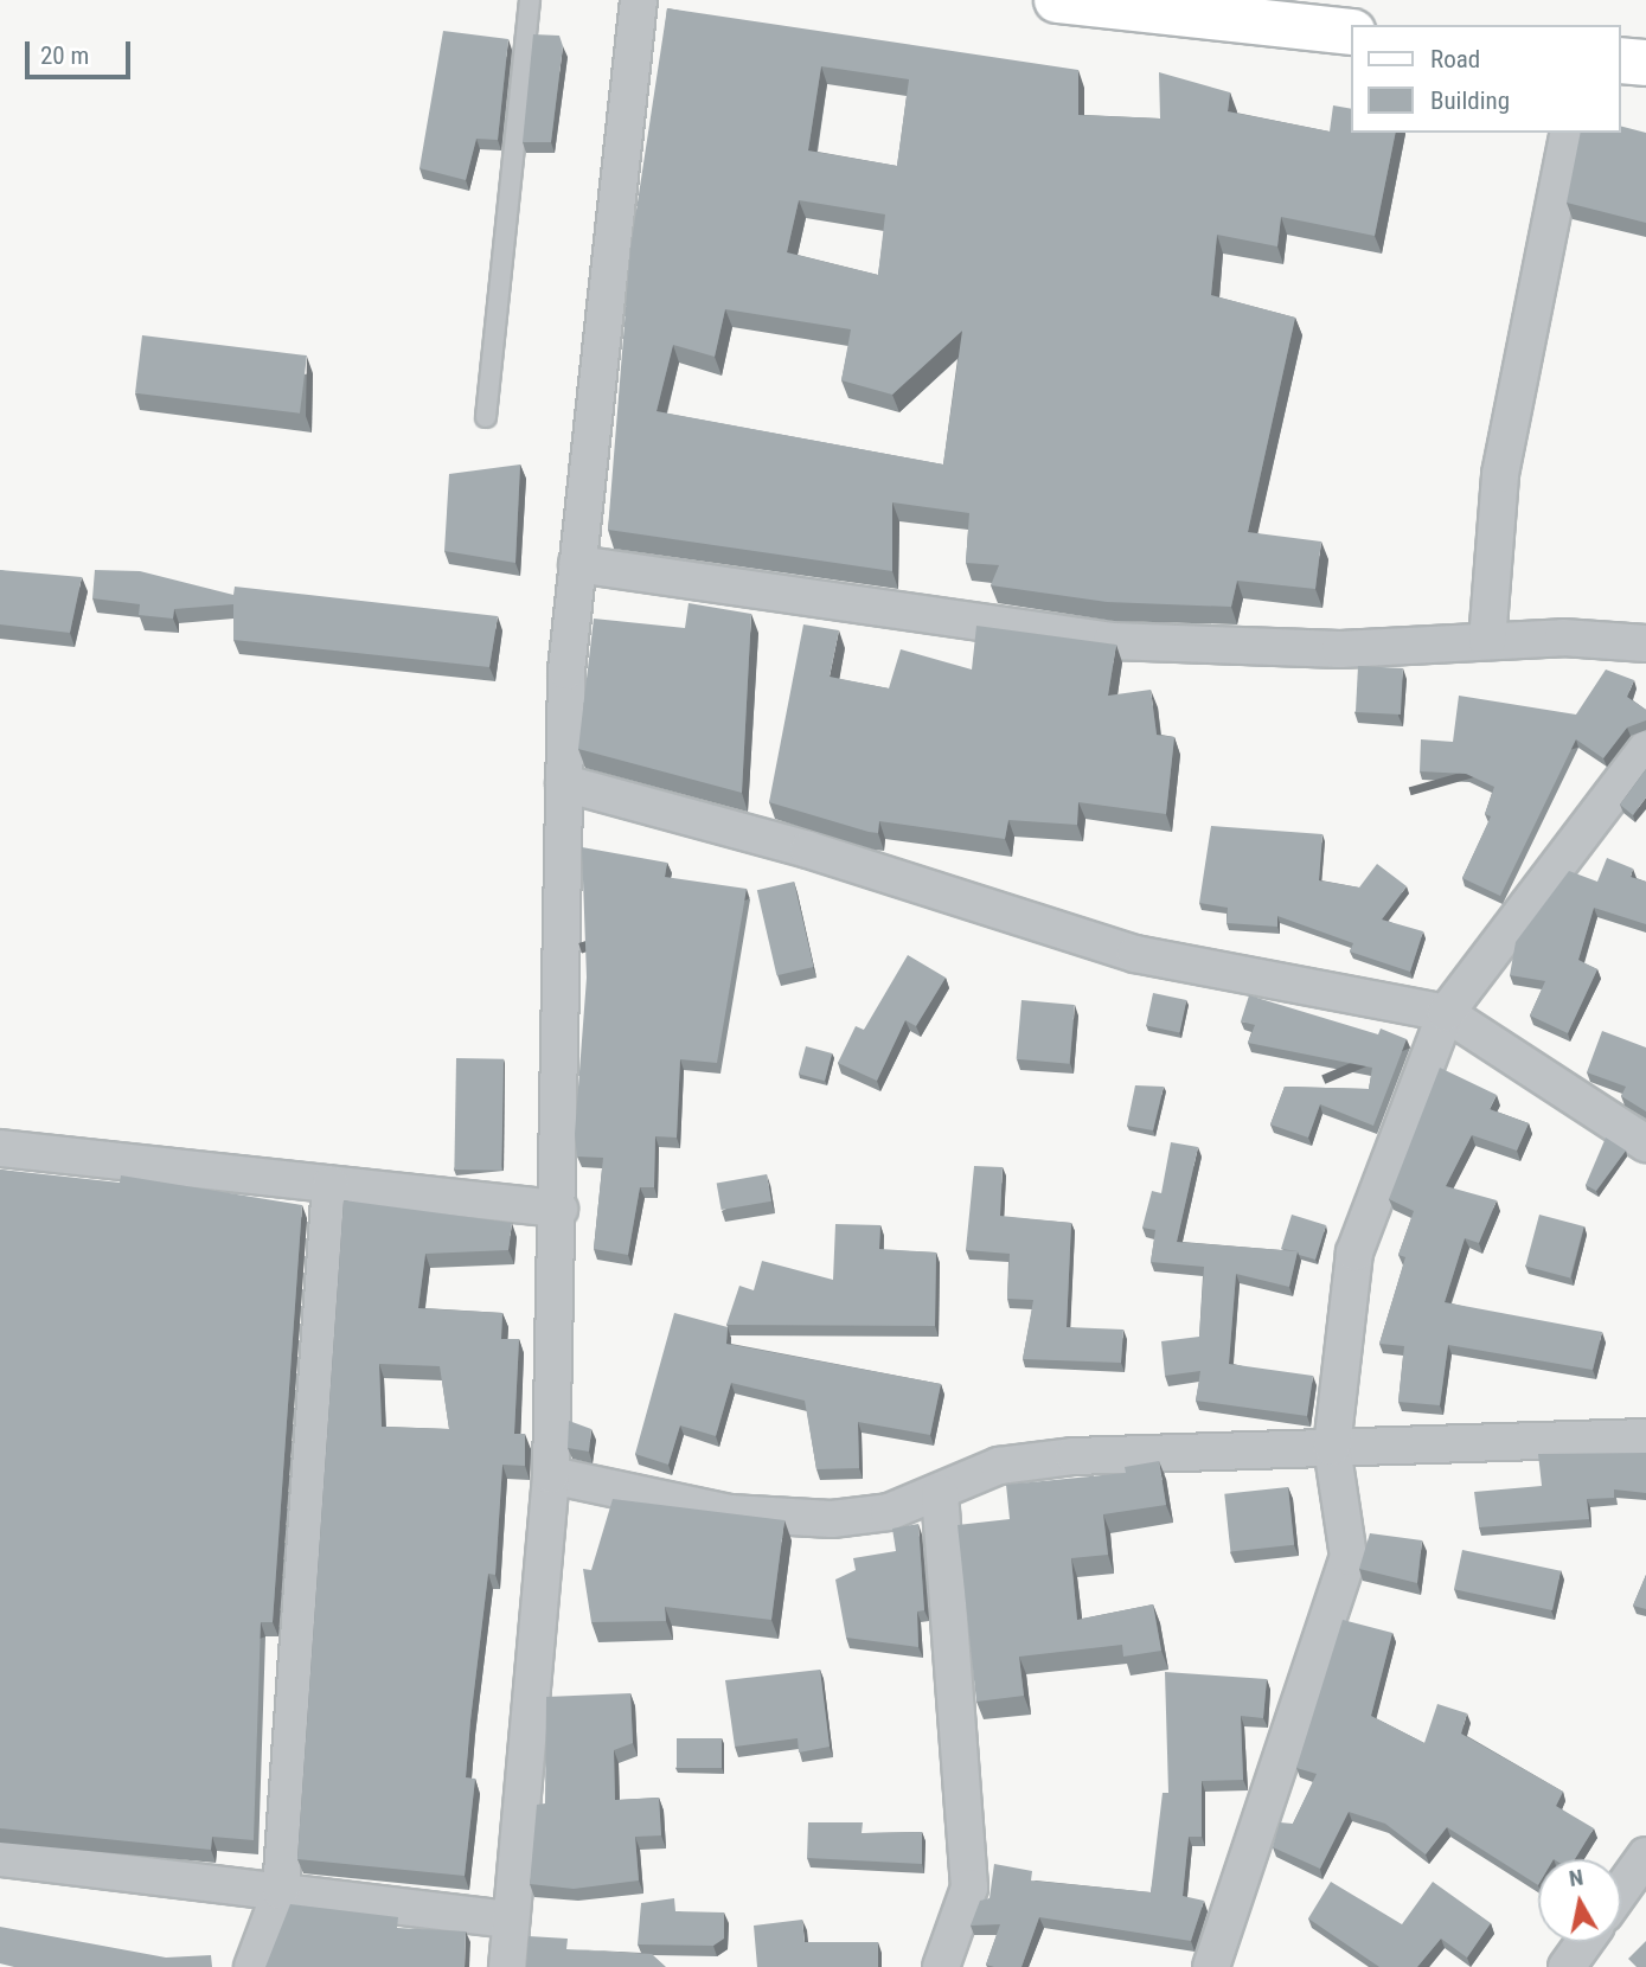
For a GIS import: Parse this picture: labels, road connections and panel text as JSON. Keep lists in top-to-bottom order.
{
  "legend": ["Road", "Building"],
  "scale_bar": "20 m",
  "north": "top"
}
